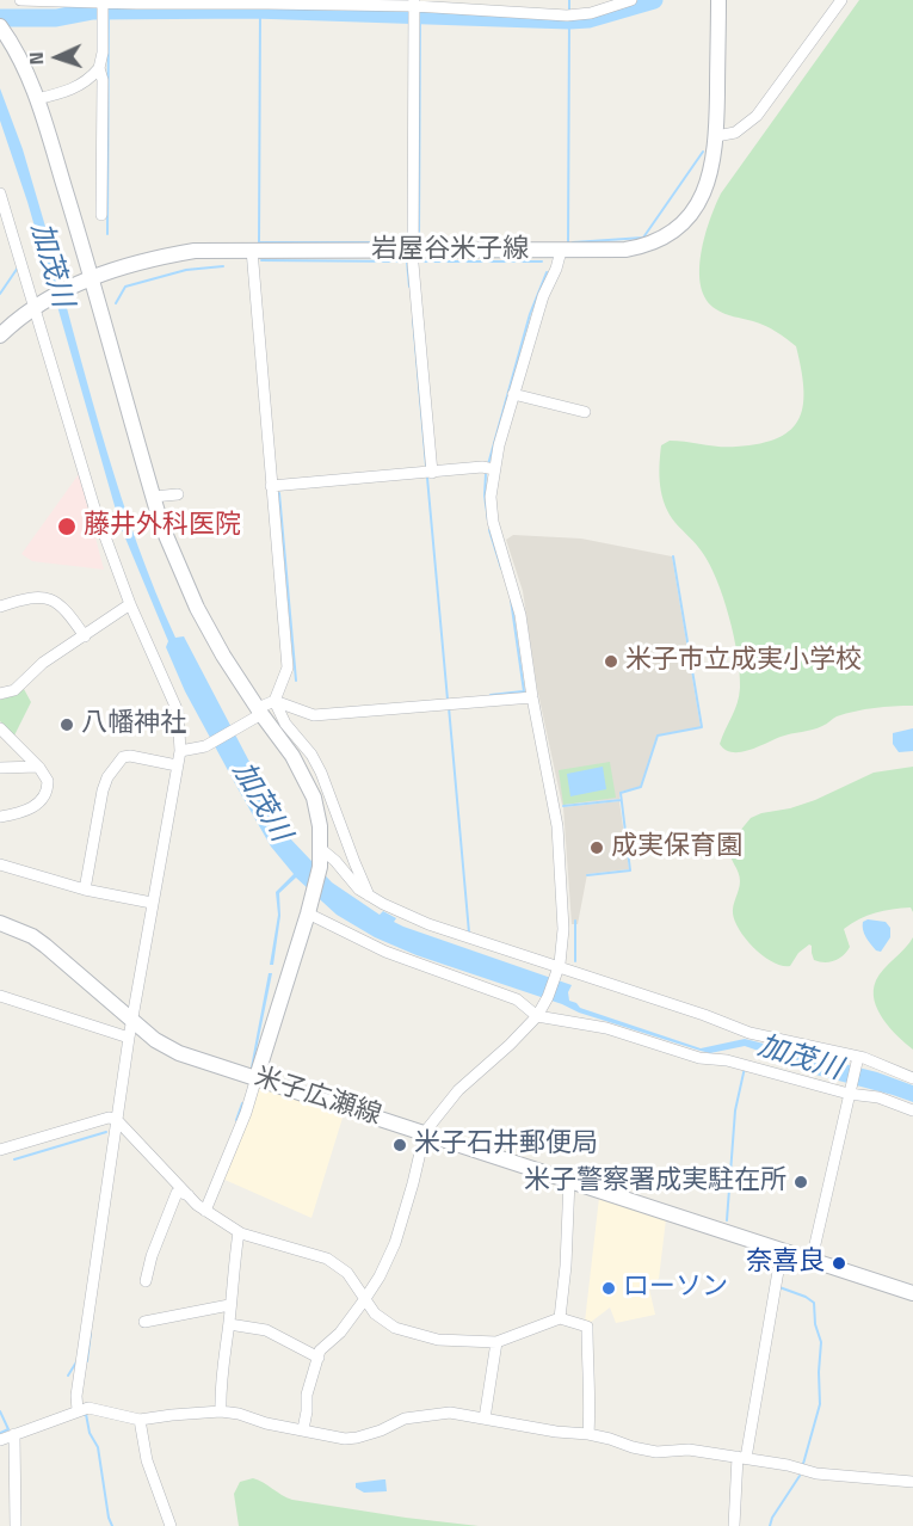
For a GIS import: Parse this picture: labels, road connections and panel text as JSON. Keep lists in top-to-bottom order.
{
  "streets": {
    "main road": ["岩屋谷米子線", "米子広瀬線"]
  },
  "water": ["加茂川"],
  "places": [
    "藤井外科医院",
    "米子市立成実小学校",
    "八幡神社",
    "成実保育園",
    "米子石井郵便局",
    "米子警察署成実駐在所",
    "奈喜良",
    "ローソン"
  ],
  "north": "left"
}
